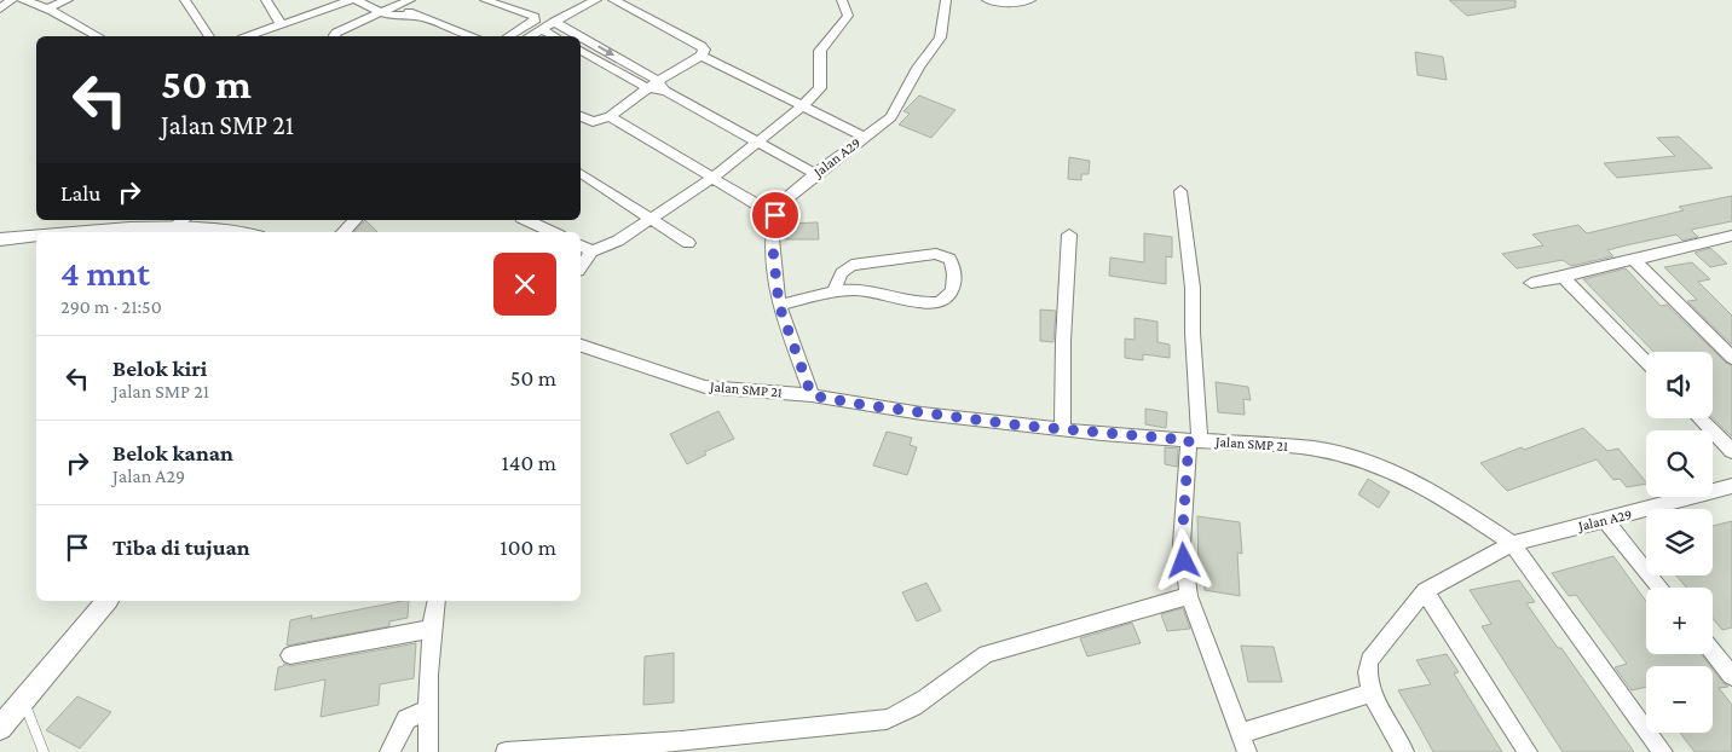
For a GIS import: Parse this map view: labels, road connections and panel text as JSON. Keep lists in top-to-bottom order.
{
  "streets": {
    "street": ["Jalan A29", "Jalan SMP 21"]
  },
  "crossings": [
    ["Jalan A29", "Jalan SMP 21"]
  ],
  "page": {
    "turn": ["50 m", "Jalan SMP 21"],
    "then": "Lalu",
    "heading": ["4 mnt", "290 m · 21:50"],
    "list": [
      {
        "name": "Belok kiri",
        "note": "Jalan SMP 21",
        "value": "50 m"
      },
      {
        "name": "Belok kanan",
        "note": "Jalan A29",
        "value": "140 m"
      },
      {
        "name": "Tiba di tujuan",
        "value": "100 m"
      }
    ],
    "map_buttons": ["+", "−"]
  }
}
